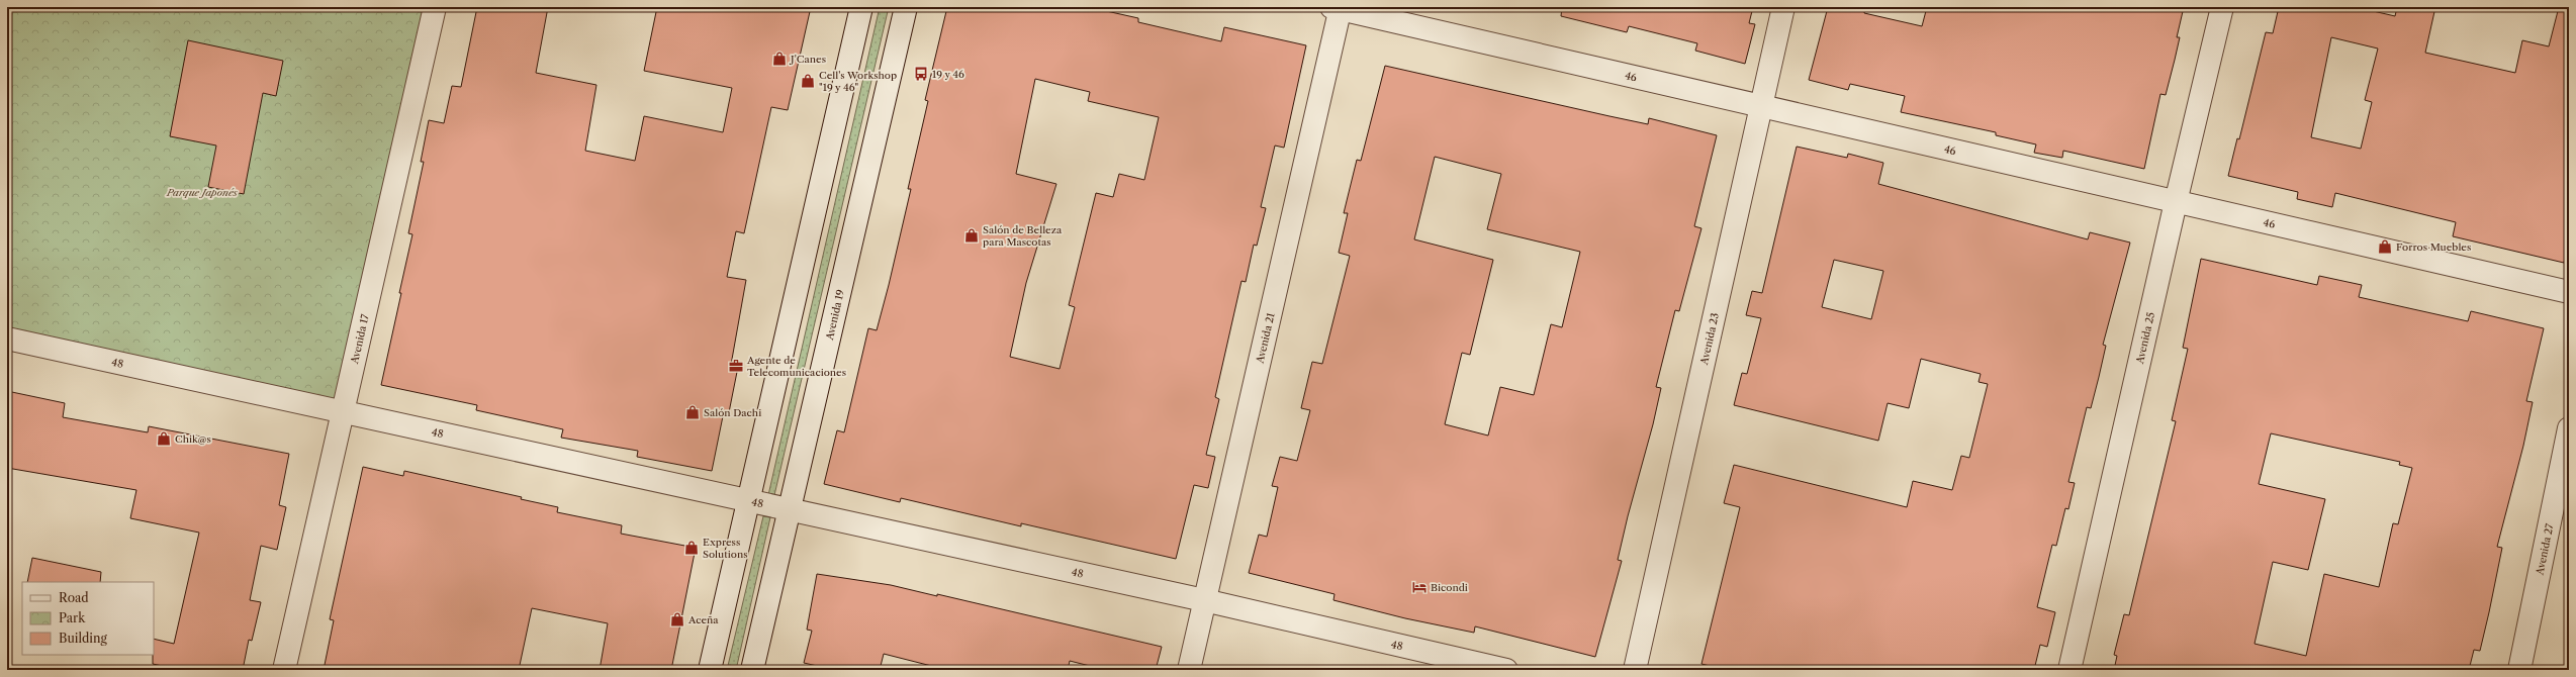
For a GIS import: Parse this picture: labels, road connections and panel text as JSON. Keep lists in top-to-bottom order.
{
  "streets": {
    "street": [
      "46",
      "Avenida 19",
      "Avenida 17",
      "Avenida 21",
      "Avenida 23",
      "Avenida 25",
      "48",
      "Avenida 27"
    ]
  },
  "crossings": [
    ["46", "Avenida 21"],
    ["46", "Avenida 23"],
    ["46", "Avenida 25"],
    ["Avenida 19", "48"],
    ["Avenida 17", "48"],
    ["Avenida 21", "48"]
  ],
  "parks": ["Parque Japonés"],
  "places": {
    "shop": [
      "J'Canes",
      "Cell's Workshop \"19 y 46\"",
      "Salón de Belleza para Mascotas",
      "Forros Muebles",
      "Salón Dachi",
      "Chik@s",
      "Express Solutions",
      "Aceña"
    ],
    "bus stop": ["19 y 46"],
    "office": ["Agente de Telecomunicaciones"],
    "hotel": ["Bicondi"]
  },
  "legend": ["Road", "Park", "Building"]
}
